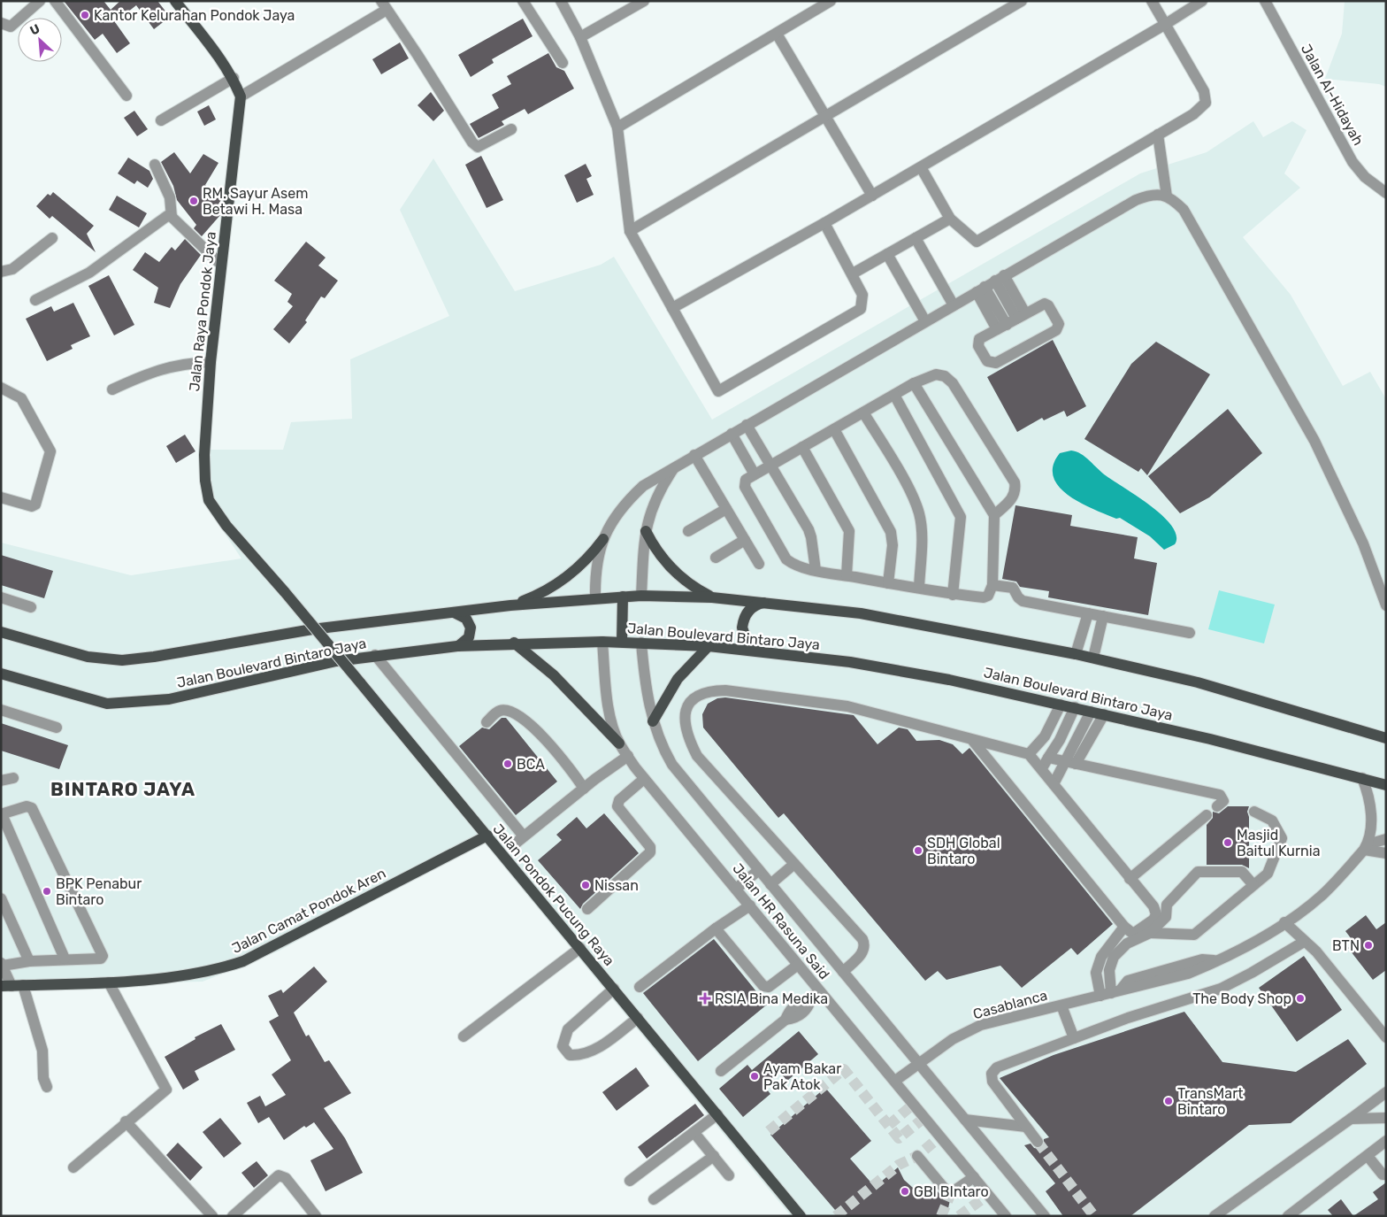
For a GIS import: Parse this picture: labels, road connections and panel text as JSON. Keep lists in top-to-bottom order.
{
  "streets": {
    "main road": [
      "Jalan Raya Pondok Jaya",
      "Jalan Boulevard Bintaro Jaya",
      "Jalan Pondok Pucung Raya",
      "Jalan Camat Pondok Aren"
    ],
    "street": ["Jalan Al-Hidayah", "Jalan HR Rasuna Said", "Casablanca"]
  },
  "crossings": [
    ["Jalan Raya Pondok Jaya", "Jalan Pondok Pucung Raya"],
    ["Jalan Boulevard Bintaro Jaya", "Jalan HR Rasuna Said"],
    ["Jalan Pondok Pucung Raya", "Jalan Camat Pondok Aren"],
    ["Jalan HR Rasuna Said", "Casablanca"]
  ],
  "districts": ["BINTARO JAYA"],
  "places": {
    "other": [
      "Kantor Kelurahan Pondok Jaya",
      "RM. Sayur Asem Betawi H. Masa",
      "BCA",
      "Masjid Baitul Kurnia",
      "SDH Global Bintaro",
      "Nissan",
      "BPK Penabur Bintaro",
      "BTN",
      "The Body Shop",
      "Ayam Bakar Pak Atok",
      "TransMart Bintaro",
      "GBI BIntaro"
    ],
    "health": ["RSIA Bina Medika"]
  },
  "north": "top left"
}
